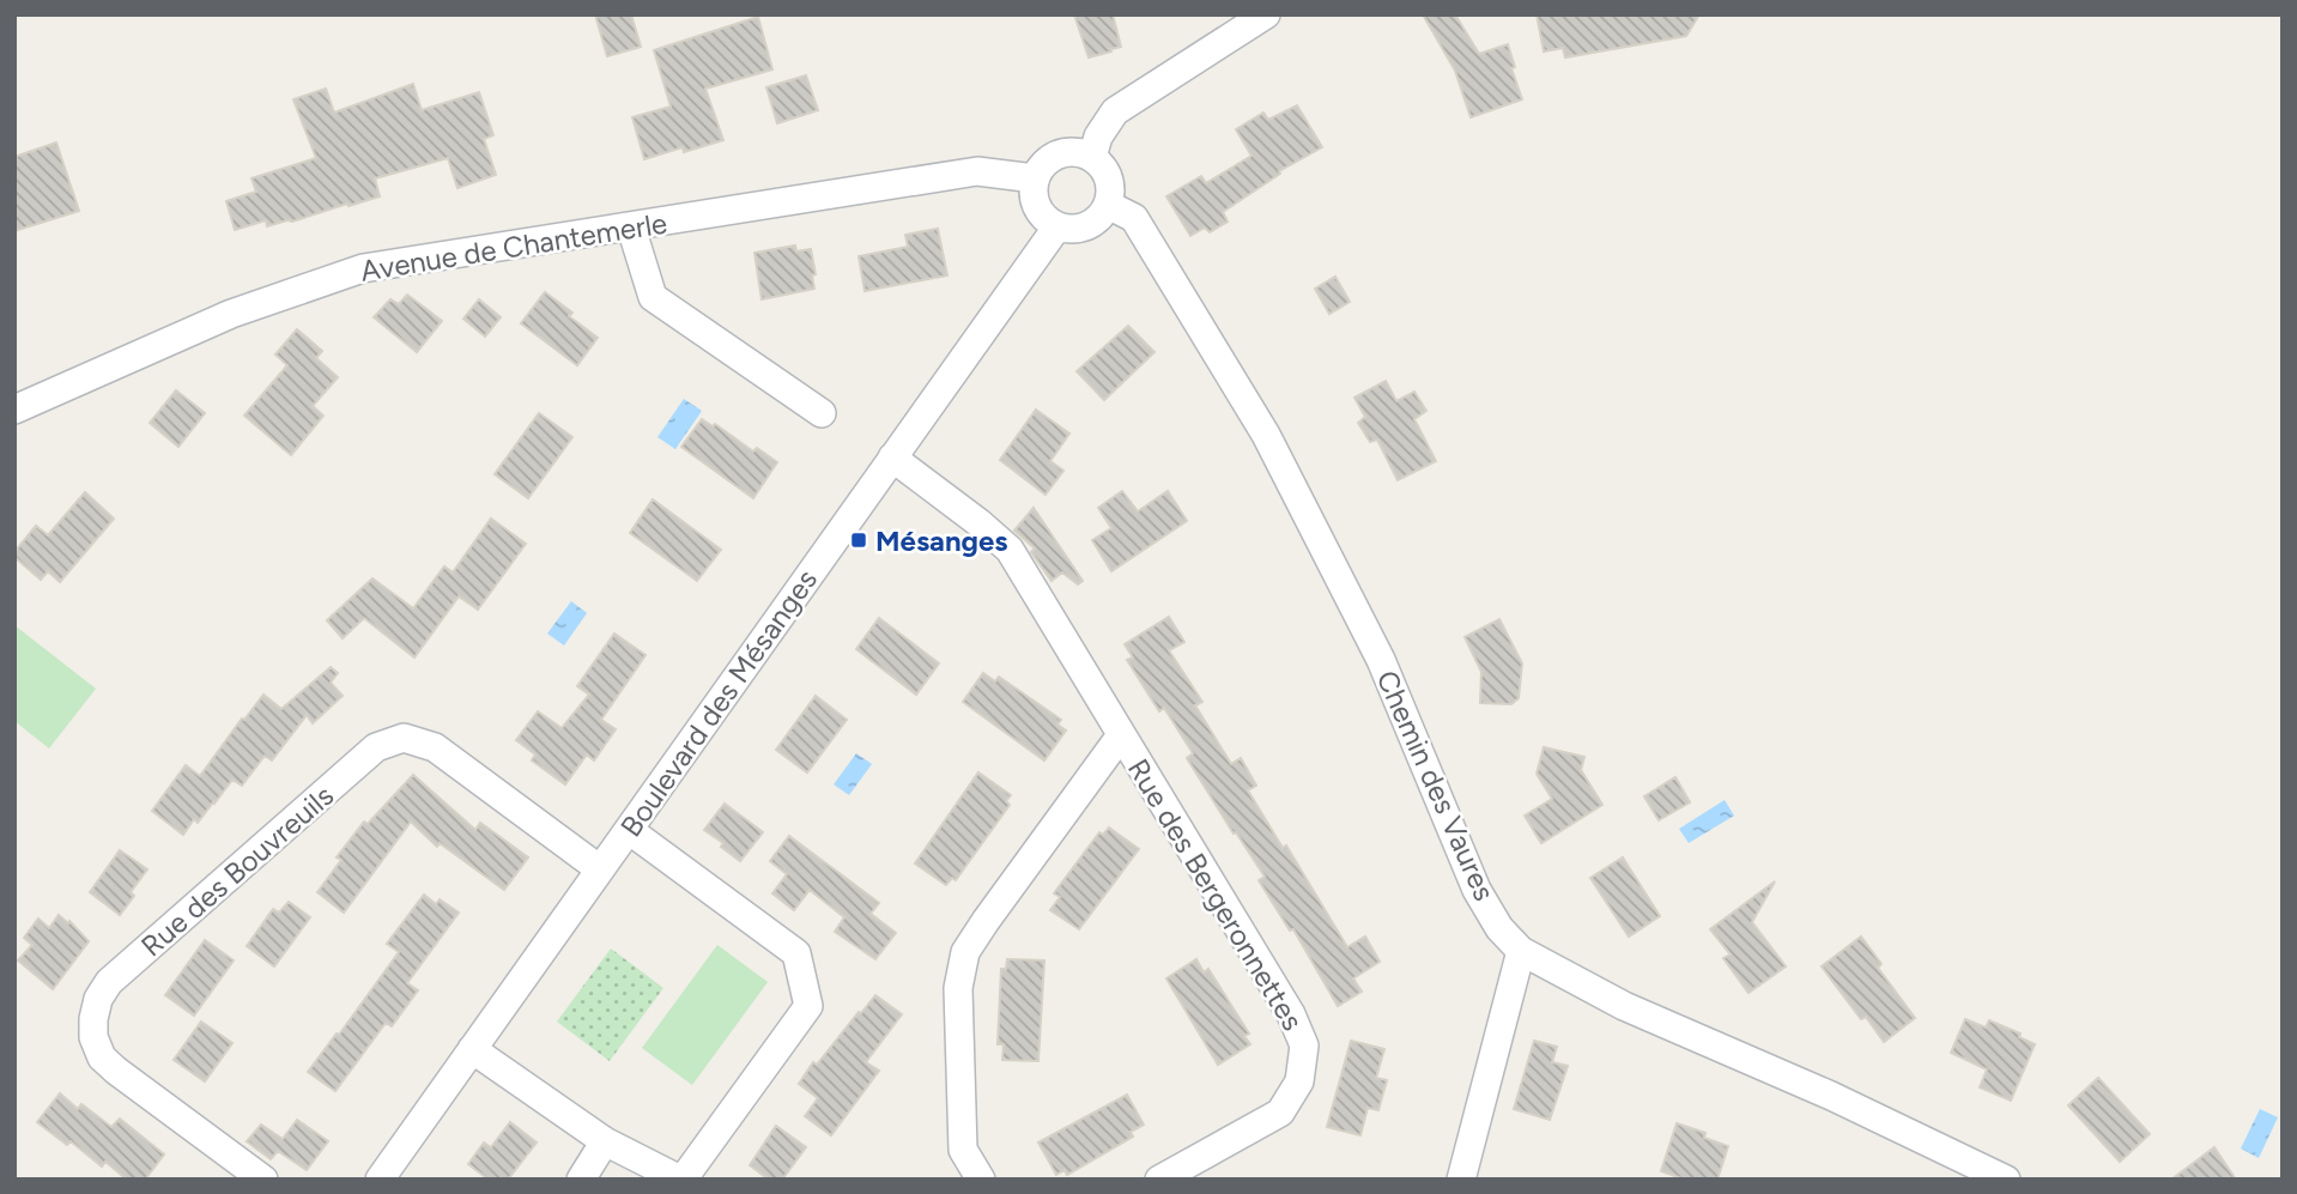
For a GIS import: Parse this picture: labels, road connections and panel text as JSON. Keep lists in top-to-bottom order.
{
  "streets": {
    "street": [
      "Avenue de Chantemerle",
      "Boulevard des Mésanges",
      "Chemin des Vaures",
      "Rue des Bouvreuils",
      "Rue des Bergeronnettes"
    ]
  },
  "crossings": [
    ["Avenue de Chantemerle", "Boulevard des Mésanges"],
    ["Avenue de Chantemerle", "Chemin des Vaures"],
    ["Boulevard des Mésanges", "Chemin des Vaures"],
    ["Boulevard des Mésanges", "Rue des Bouvreuils"],
    ["Boulevard des Mésanges", "Rue des Bergeronnettes"]
  ],
  "places": {
    "transit": ["Mésanges"]
  }
}
